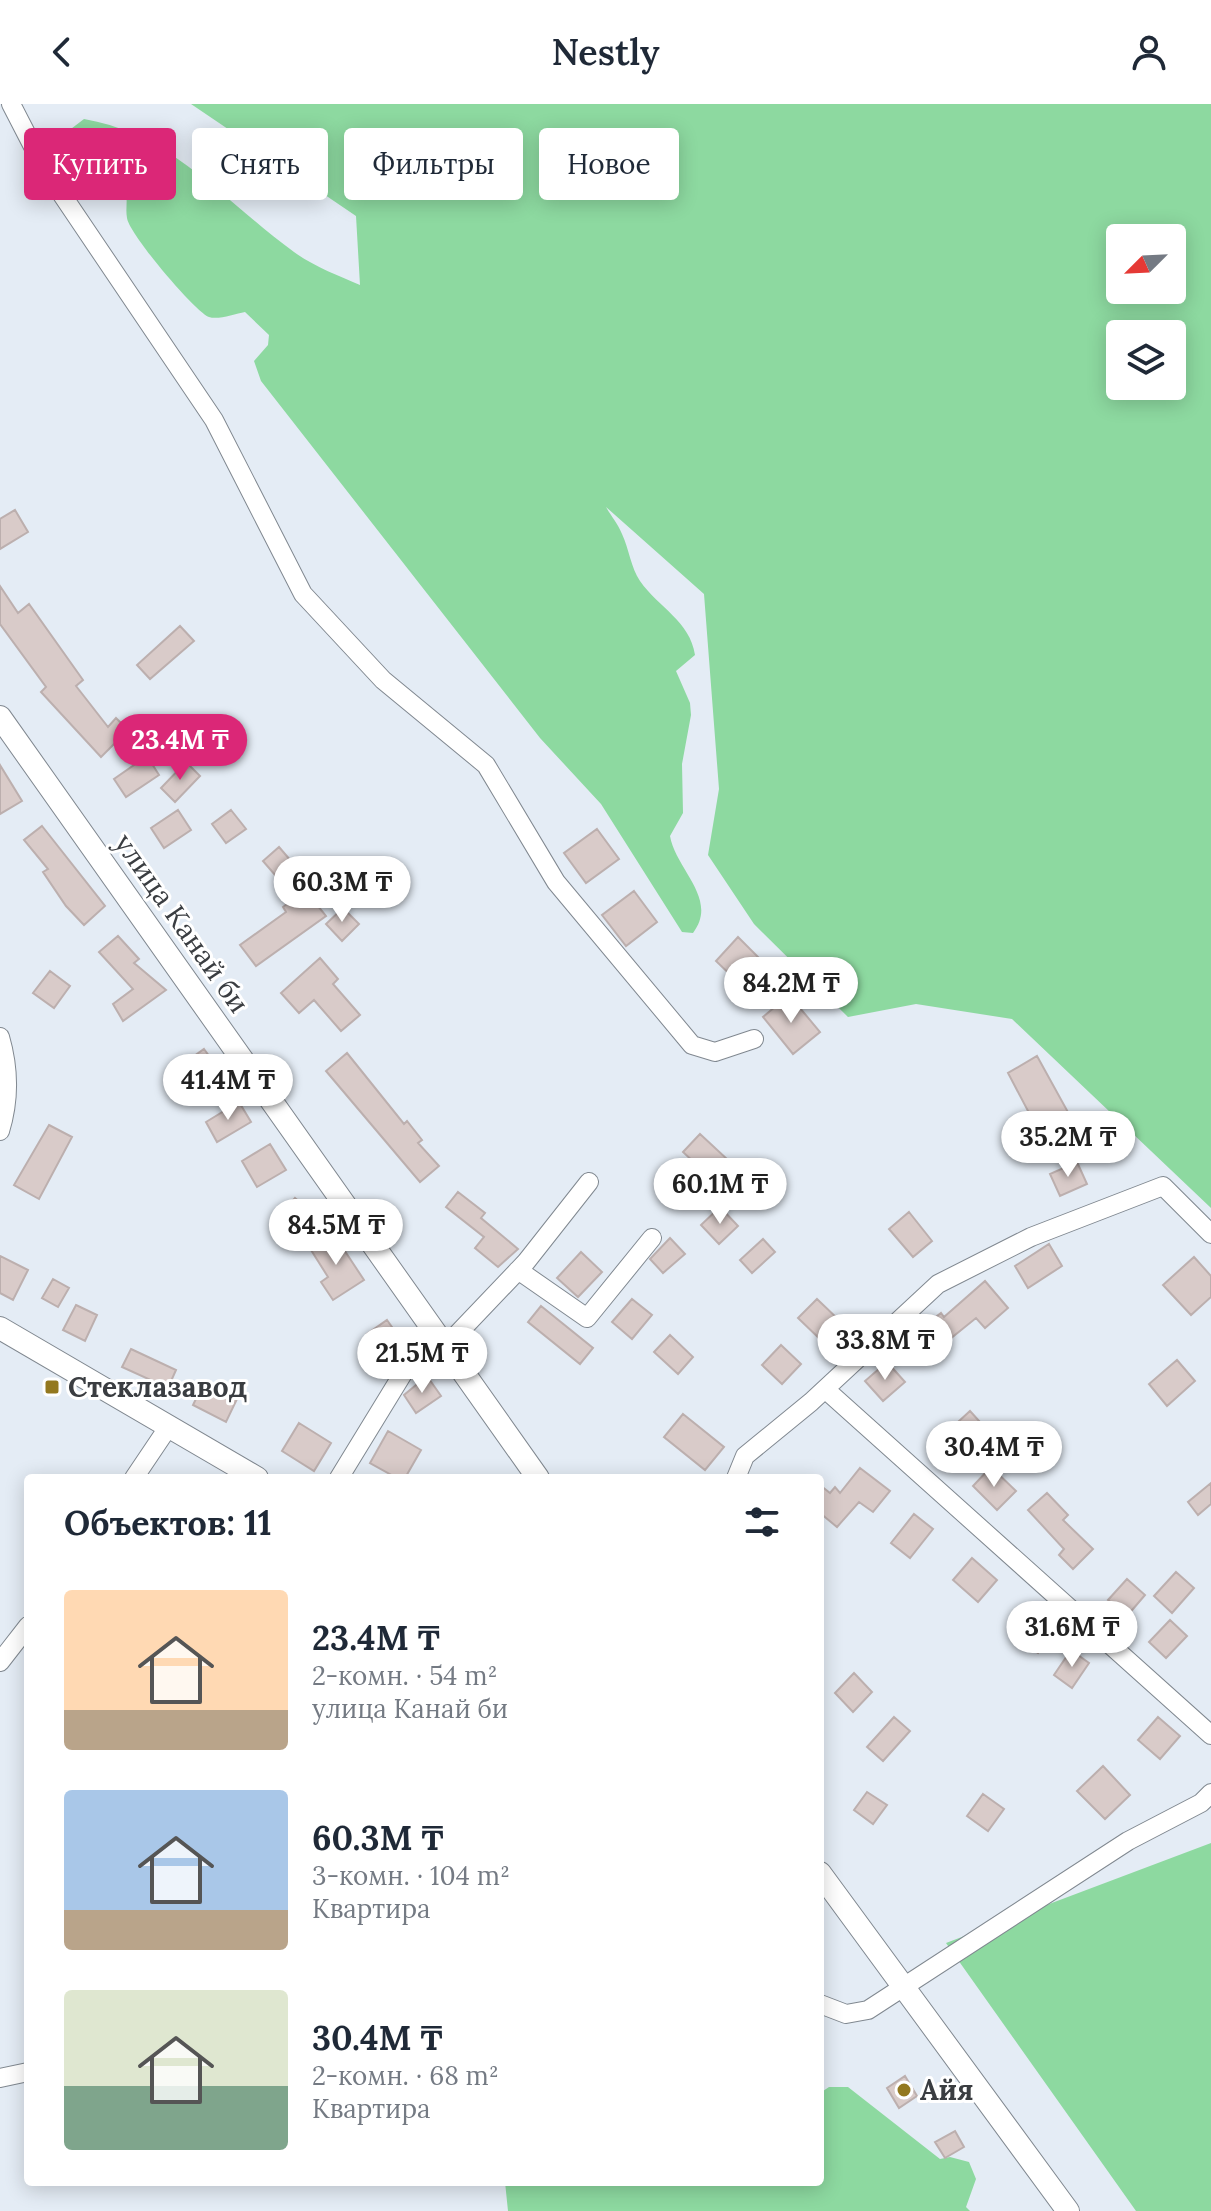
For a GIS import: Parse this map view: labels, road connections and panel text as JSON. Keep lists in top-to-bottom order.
{
  "streets": {
    "main road": ["улица Канай би"]
  },
  "places": {
    "transit": ["Стеклазавод"],
    "other": ["Айя"]
  },
  "north": "bottom left",
  "page": {
    "header": "Nestly",
    "chip": [
      "Купить",
      "Снять",
      "Фильтры",
      "Новое"
    ],
    "price": [
      "23.4M ₸",
      "60.3M ₸",
      "84.2M ₸",
      "41.4M ₸",
      "35.2M ₸",
      "60.1M ₸",
      "84.5M ₸",
      "33.8M ₸",
      "21.5M ₸",
      "30.4M ₸",
      "31.6M ₸"
    ],
    "heading": "Объектов: 11",
    "list": [
      {
        "name": "23.4M ₸",
        "note": "2-комн. · 54 m² · улица Канай би"
      },
      {
        "name": "60.3M ₸",
        "note": "3-комн. · 104 m² · Квартира"
      },
      {
        "name": "30.4M ₸",
        "note": "2-комн. · 68 m² · Квартира"
      }
    ]
  }
}
